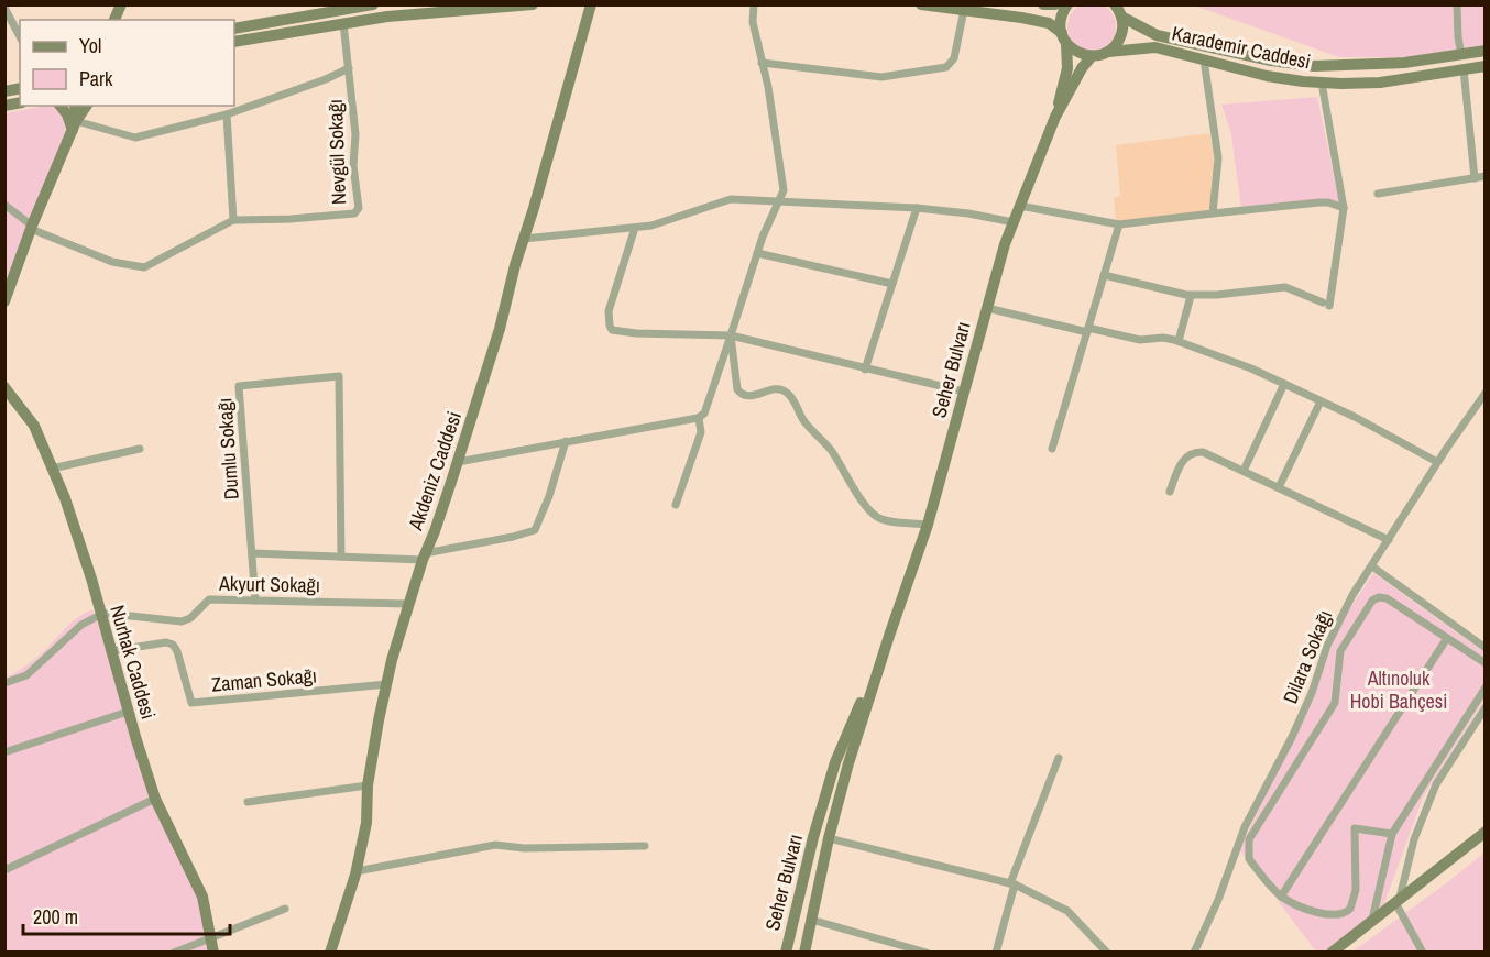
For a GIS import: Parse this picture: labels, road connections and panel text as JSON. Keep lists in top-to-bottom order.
{
  "streets": {
    "street": [
      "Karademir Caddesi",
      "Nevgül Sokağı",
      "Seher Bulvarı",
      "Dumlu Sokağı",
      "Akdeniz Caddesi",
      "Akyurt Sokağı",
      "Dilara Sokağı",
      "Nurhak Caddesi",
      "Zaman Sokağı"
    ]
  },
  "crossings": [
    ["Karademir Caddesi", "Seher Bulvarı"],
    ["Dumlu Sokağı", "Akyurt Sokağı"],
    ["Akdeniz Caddesi", "Akyurt Sokağı"],
    ["Akdeniz Caddesi", "Zaman Sokağı"],
    ["Akyurt Sokağı", "Nurhak Caddesi"],
    ["Nurhak Caddesi", "Zaman Sokağı"]
  ],
  "parks": ["Altınoluk Hobi Bahçesi"],
  "legend": ["Yol", "Park"],
  "scale_bar": "200 m"
}
